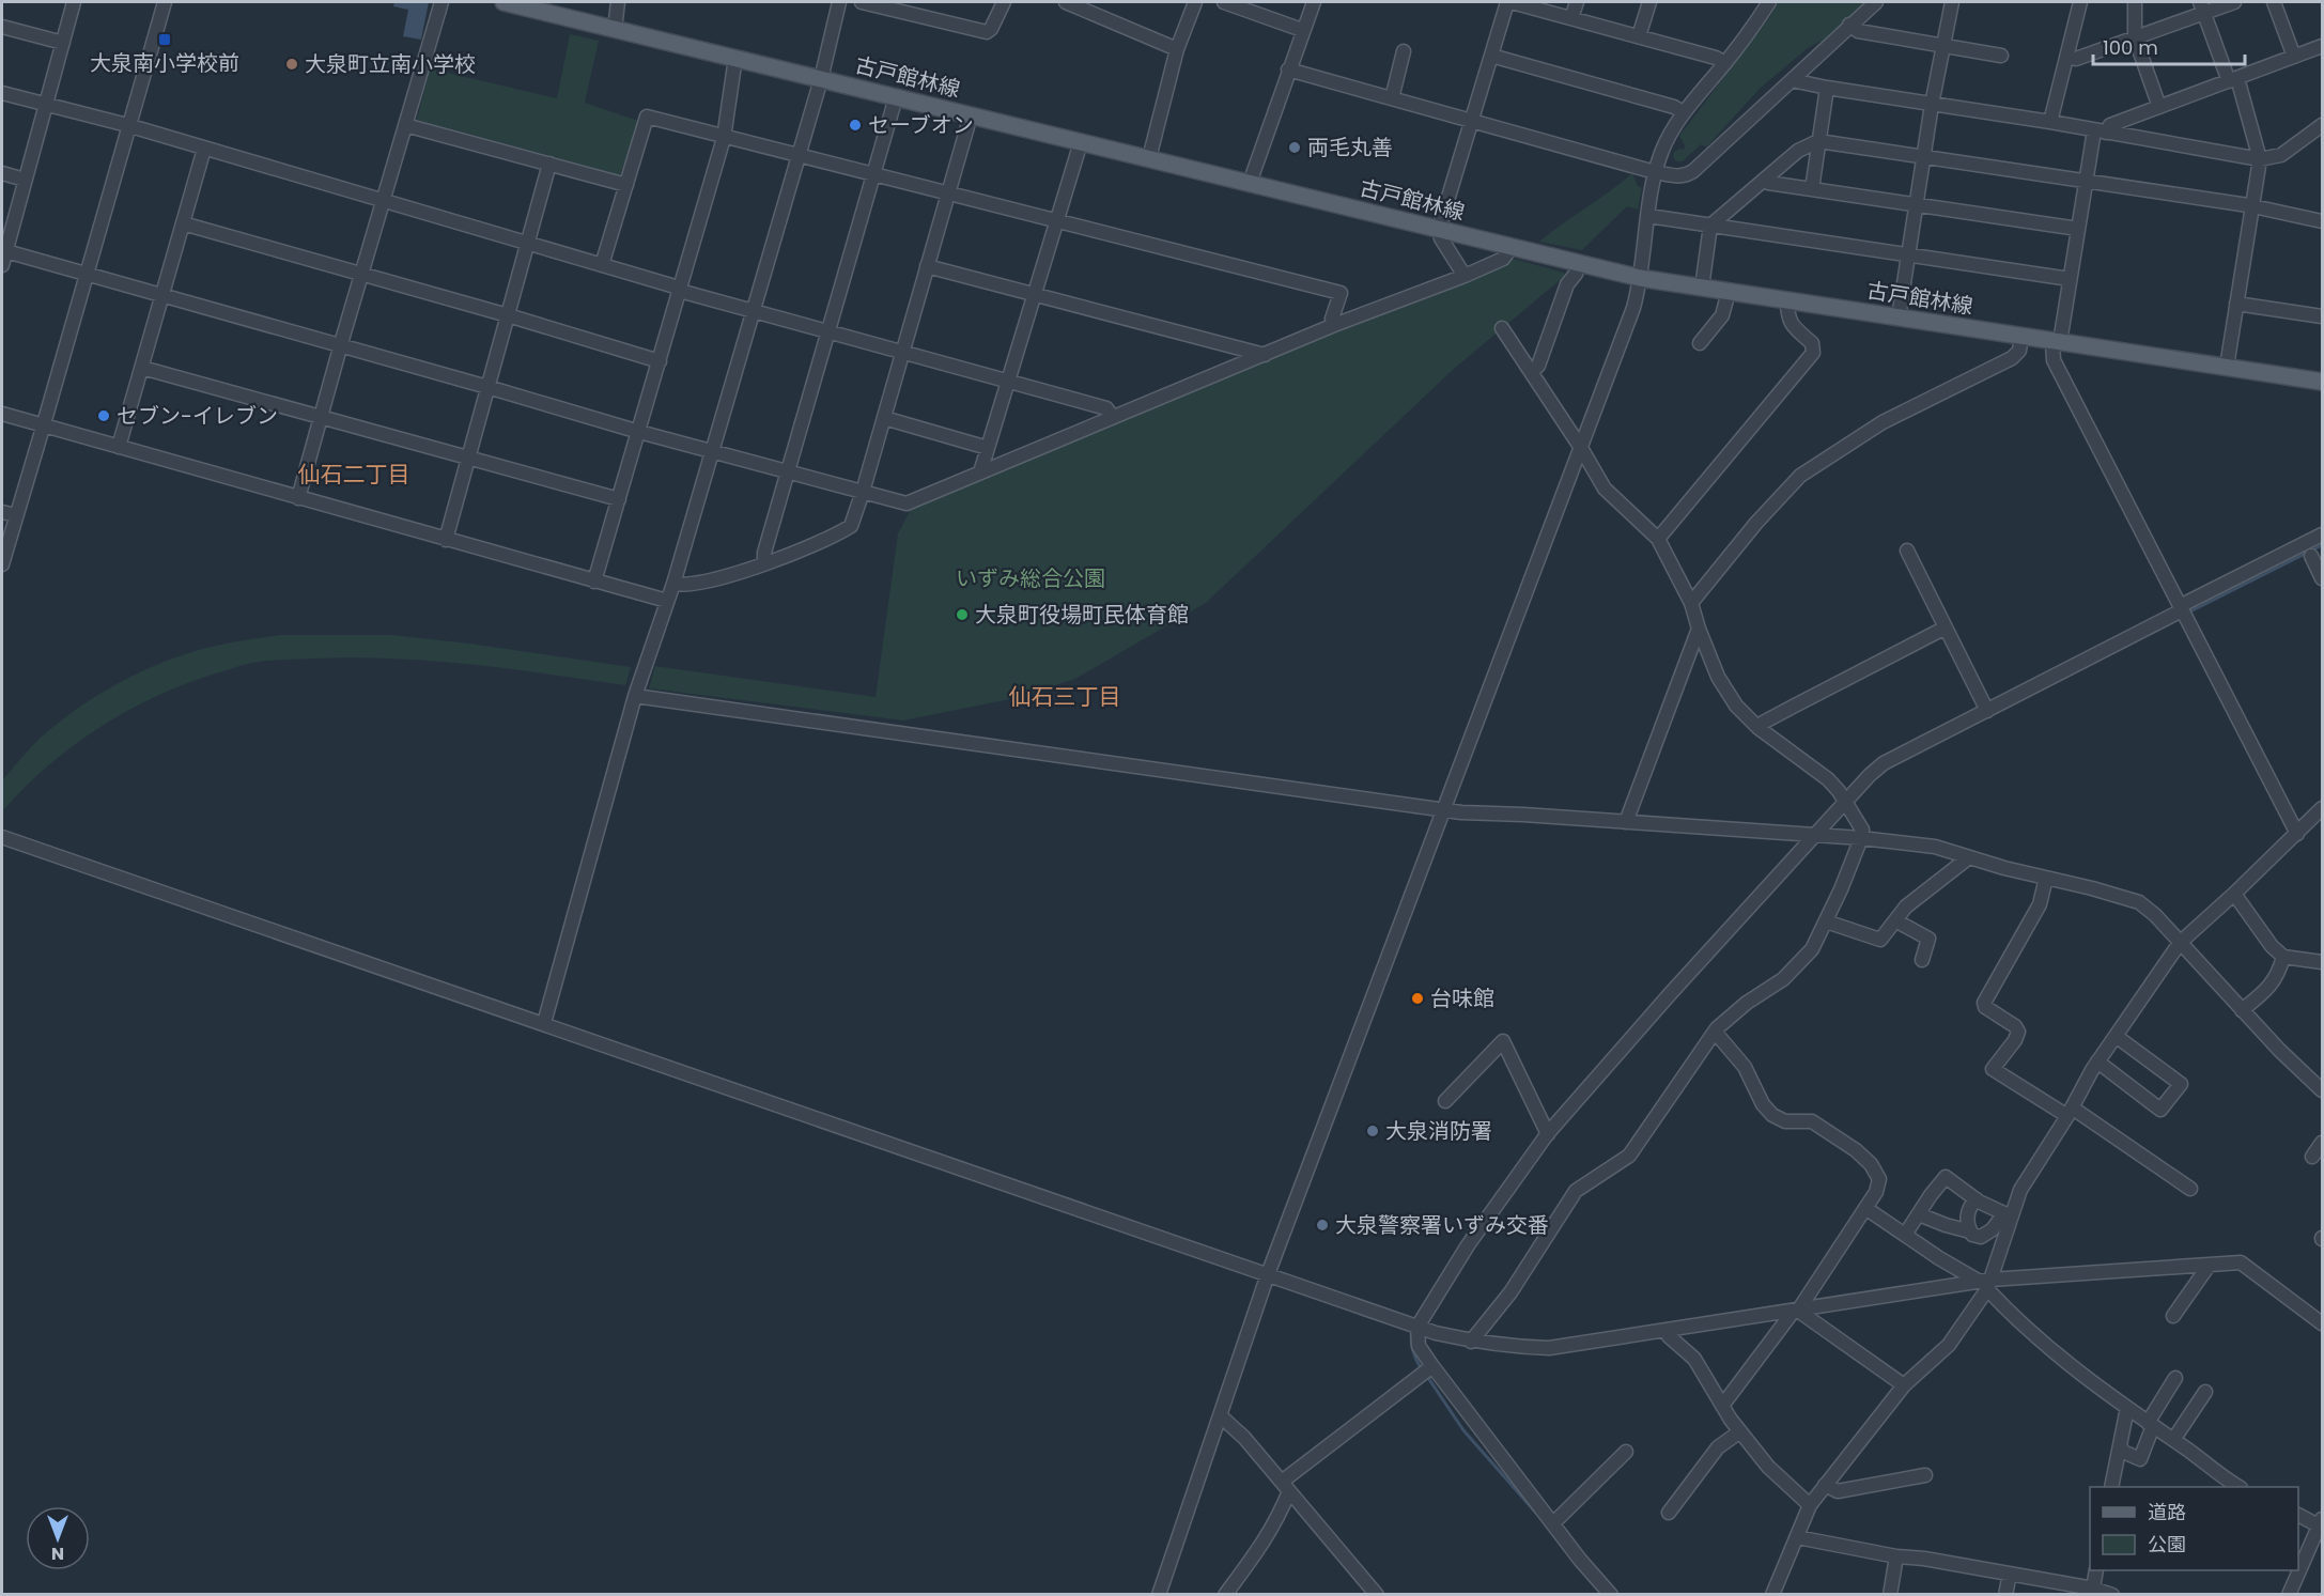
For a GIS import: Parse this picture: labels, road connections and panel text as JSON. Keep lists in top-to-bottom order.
{
  "streets": {
    "main road": ["古戸館林線"]
  },
  "districts": ["仙石二丁目", "仙石三丁目"],
  "parks": ["いずみ総合公園"],
  "places": {
    "transit": ["大泉南小学校前"],
    "other": [
      "大泉町立南小学校",
      "セーブオン",
      "両毛丸善",
      "セブン-イレブン",
      "大泉町役場町民体育館",
      "台味館",
      "大泉消防署",
      "大泉警察署いずみ交番"
    ]
  },
  "legend": ["道路", "公園"],
  "scale_bar": "100 m",
  "north": "bottom"
}
